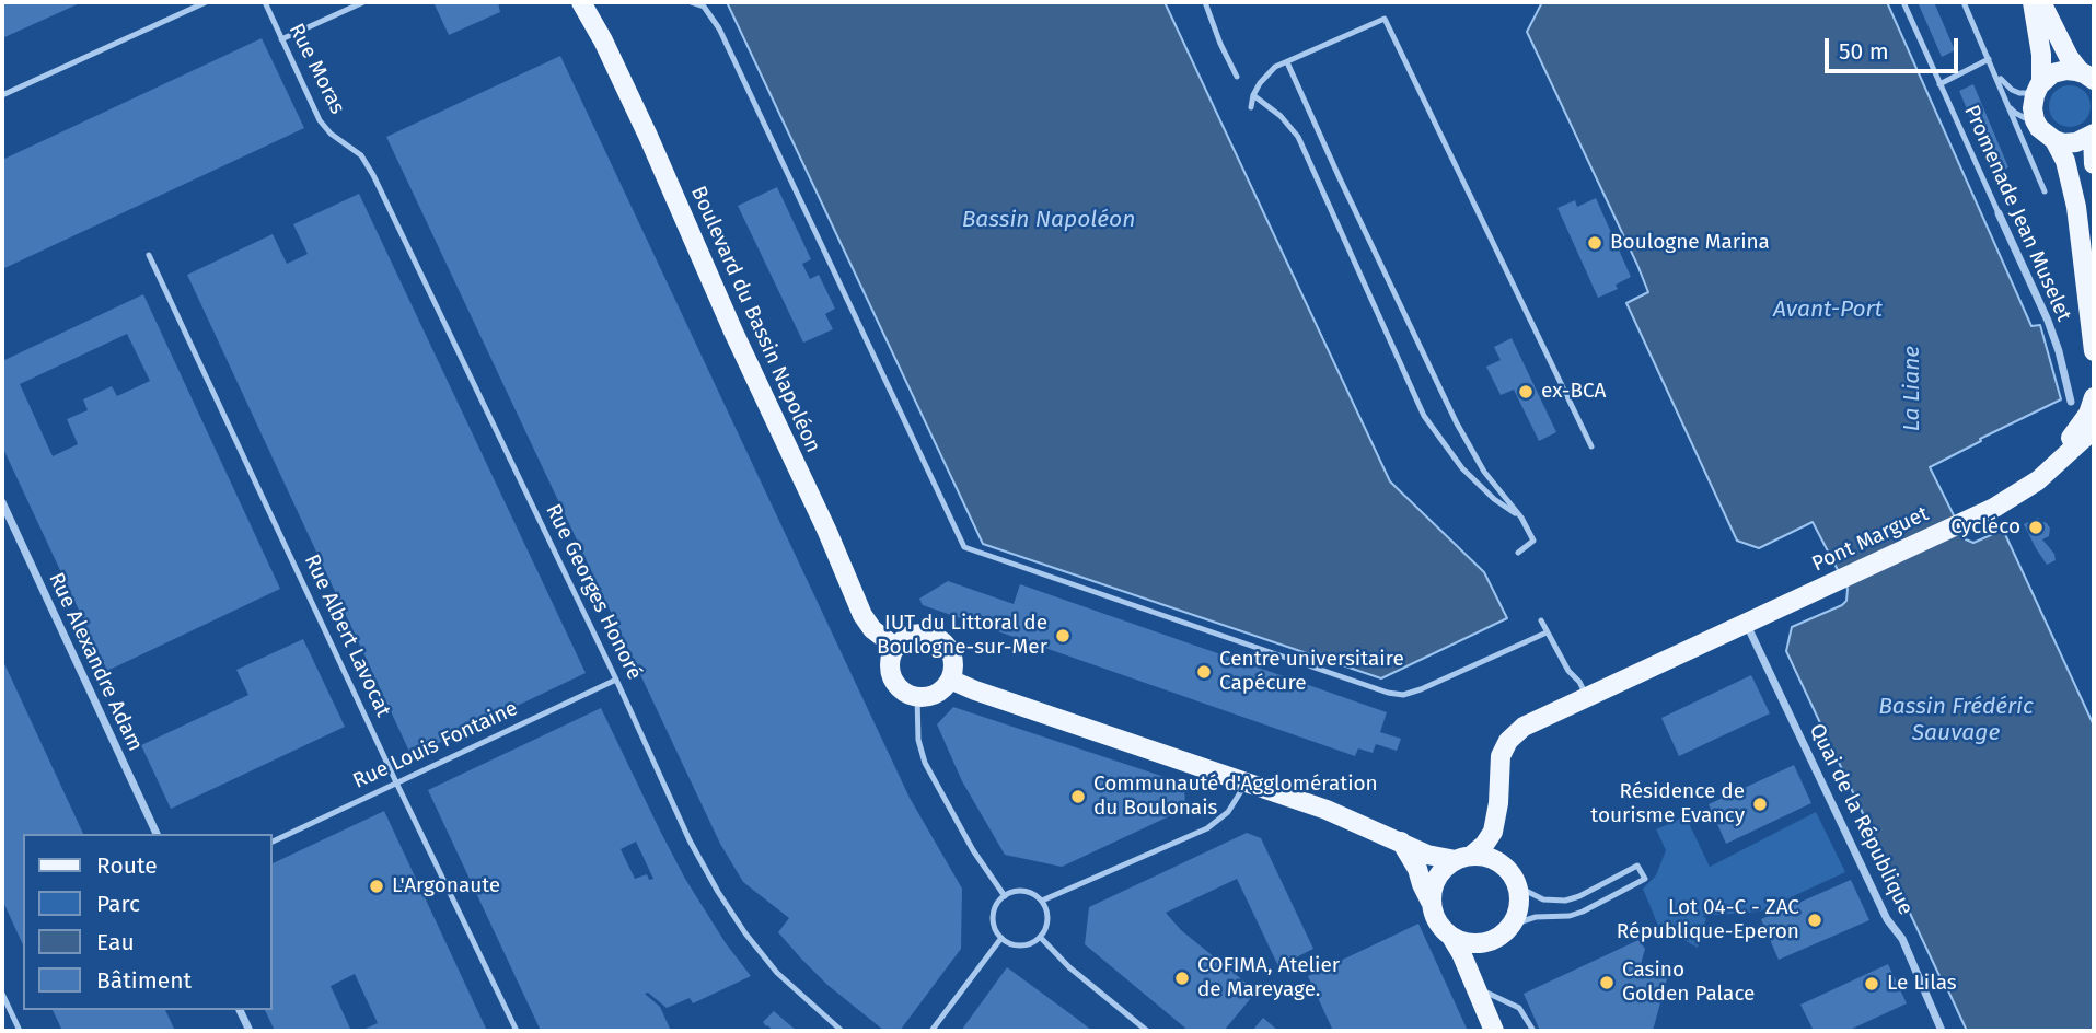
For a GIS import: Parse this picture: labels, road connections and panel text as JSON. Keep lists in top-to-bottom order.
{
  "streets": {
    "main road": ["Boulevard du Bassin Napoléon", "Pont Marguet"],
    "street": ["Promenade Jean Muselet", "Rue Alexandre Adam", "Quai de la République"],
    "lane": [
      "Rue Moras",
      "Rue Georges Honoré",
      "Rue Albert Lavocat",
      "Rue Louis Fontaine"
    ]
  },
  "crossings": [
    ["Rue Moras", "Rue Georges Honoré"],
    ["Pont Marguet", "Quai de la République"],
    ["Rue Georges Honoré", "Rue Louis Fontaine"],
    ["Rue Albert Lavocat", "Rue Louis Fontaine"]
  ],
  "water": [
    "Bassin Napoléon",
    "Avant-Port",
    "La Liane",
    "Bassin Frédéric Sauvage"
  ],
  "places": [
    "Boulogne Marina",
    "ex-BCA",
    "Cycléco",
    "IUT du Littoral de Boulogne-sur-Mer",
    "Centre universitaire Capécure",
    "Communauté d'Agglomération du Boulonais",
    "Résidence de tourisme Evancy",
    "L'Argonaute",
    "Lot 04-C - ZAC République-Eperon",
    "COFIMA, Atelier de Mareyage.",
    "Casino Golden Palace",
    "Le Lilas"
  ],
  "legend": [
    "Route",
    "Parc",
    "Eau",
    "Bâtiment"
  ],
  "scale_bar": "50 m"
}
